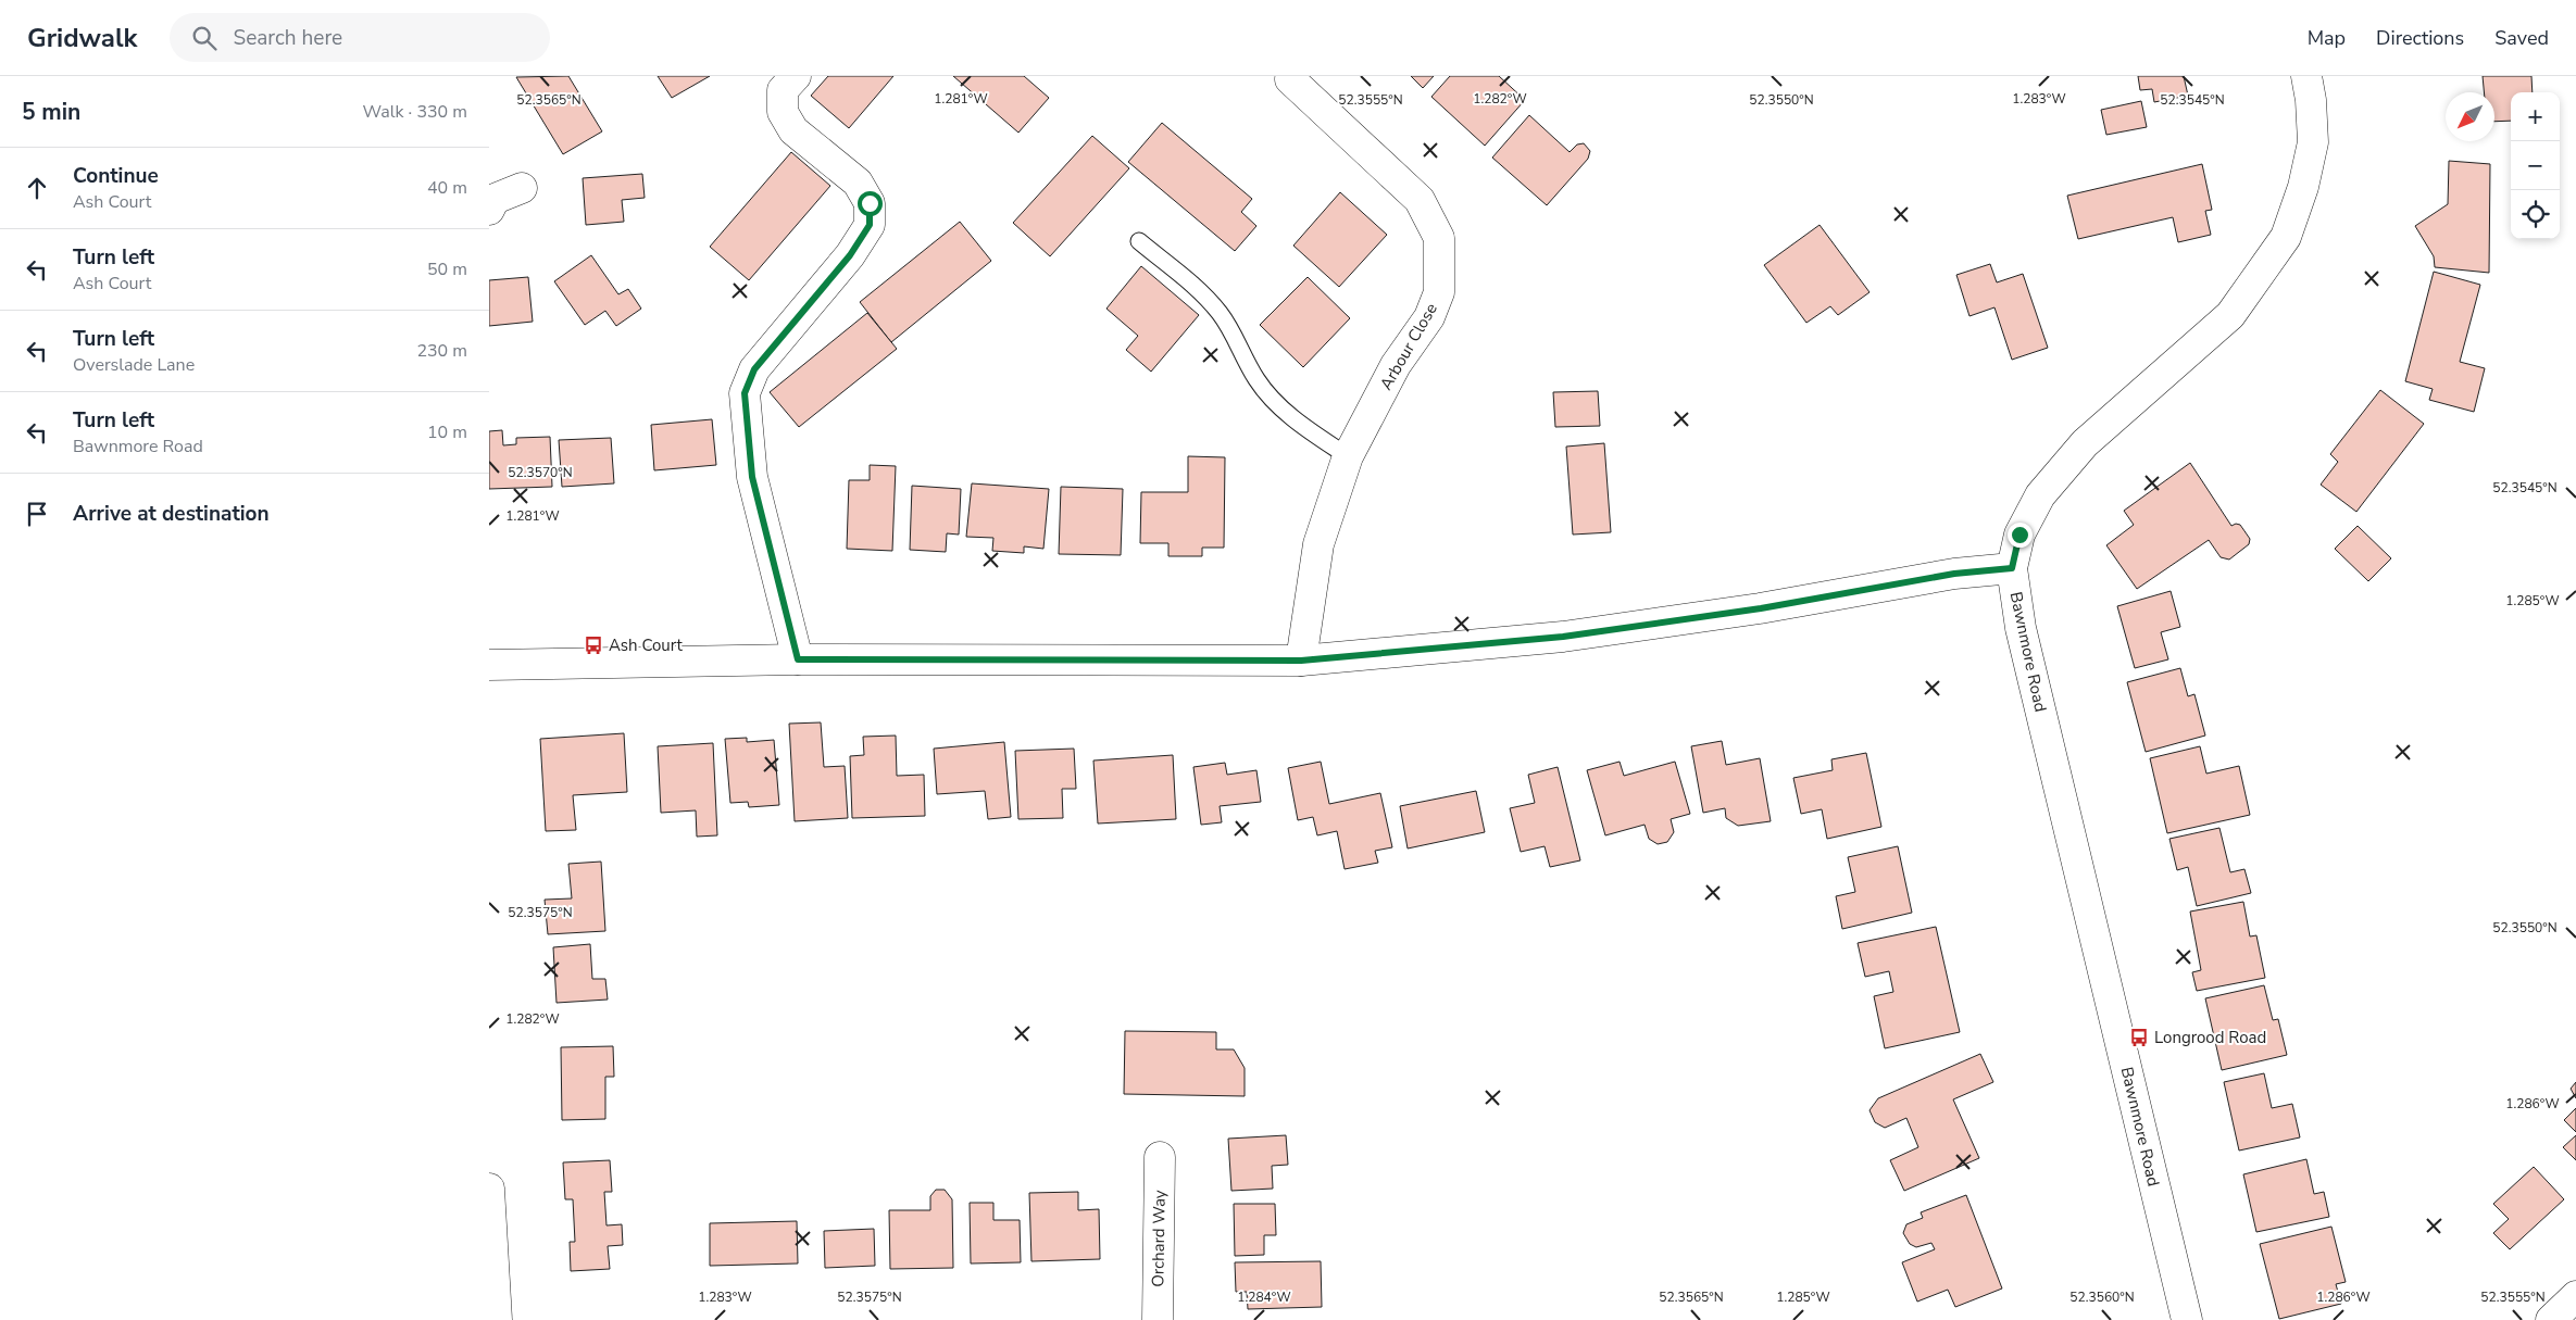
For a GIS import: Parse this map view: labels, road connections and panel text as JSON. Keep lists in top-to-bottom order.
{
  "streets": {
    "street": ["Arbour Close", "Bawnmore Road", "Orchard Way"]
  },
  "places": {
    "bus stop": ["Ash Court", "Longrood Road"]
  },
  "north": "bottom left",
  "page": {
    "header": "Gridwalk",
    "search": "Search here",
    "nav": ["Map", "Directions", "Saved"],
    "heading": ["5 min", "Walk · 330 m"],
    "map_buttons": ["+", "−"],
    "list": [
      ["Continue", "Ash Court", "40 m"],
      ["Turn left", "Ash Court", "50 m"],
      ["Turn left", "Overslade Lane", "230 m"],
      ["Turn left", "Bawnmore Road", "10 m"],
      "Arrive at destination"
    ]
  },
  "coordinates": [
    "1.281°W",
    "1.282°W",
    "1.283°W",
    "52.3565°N",
    "52.3555°N",
    "52.3550°N",
    "52.3545°N",
    "52.3570°N",
    "1.285°W",
    "52.3575°N",
    "1.286°W",
    "52.3560°N",
    "1.284°W"
  ]
}
